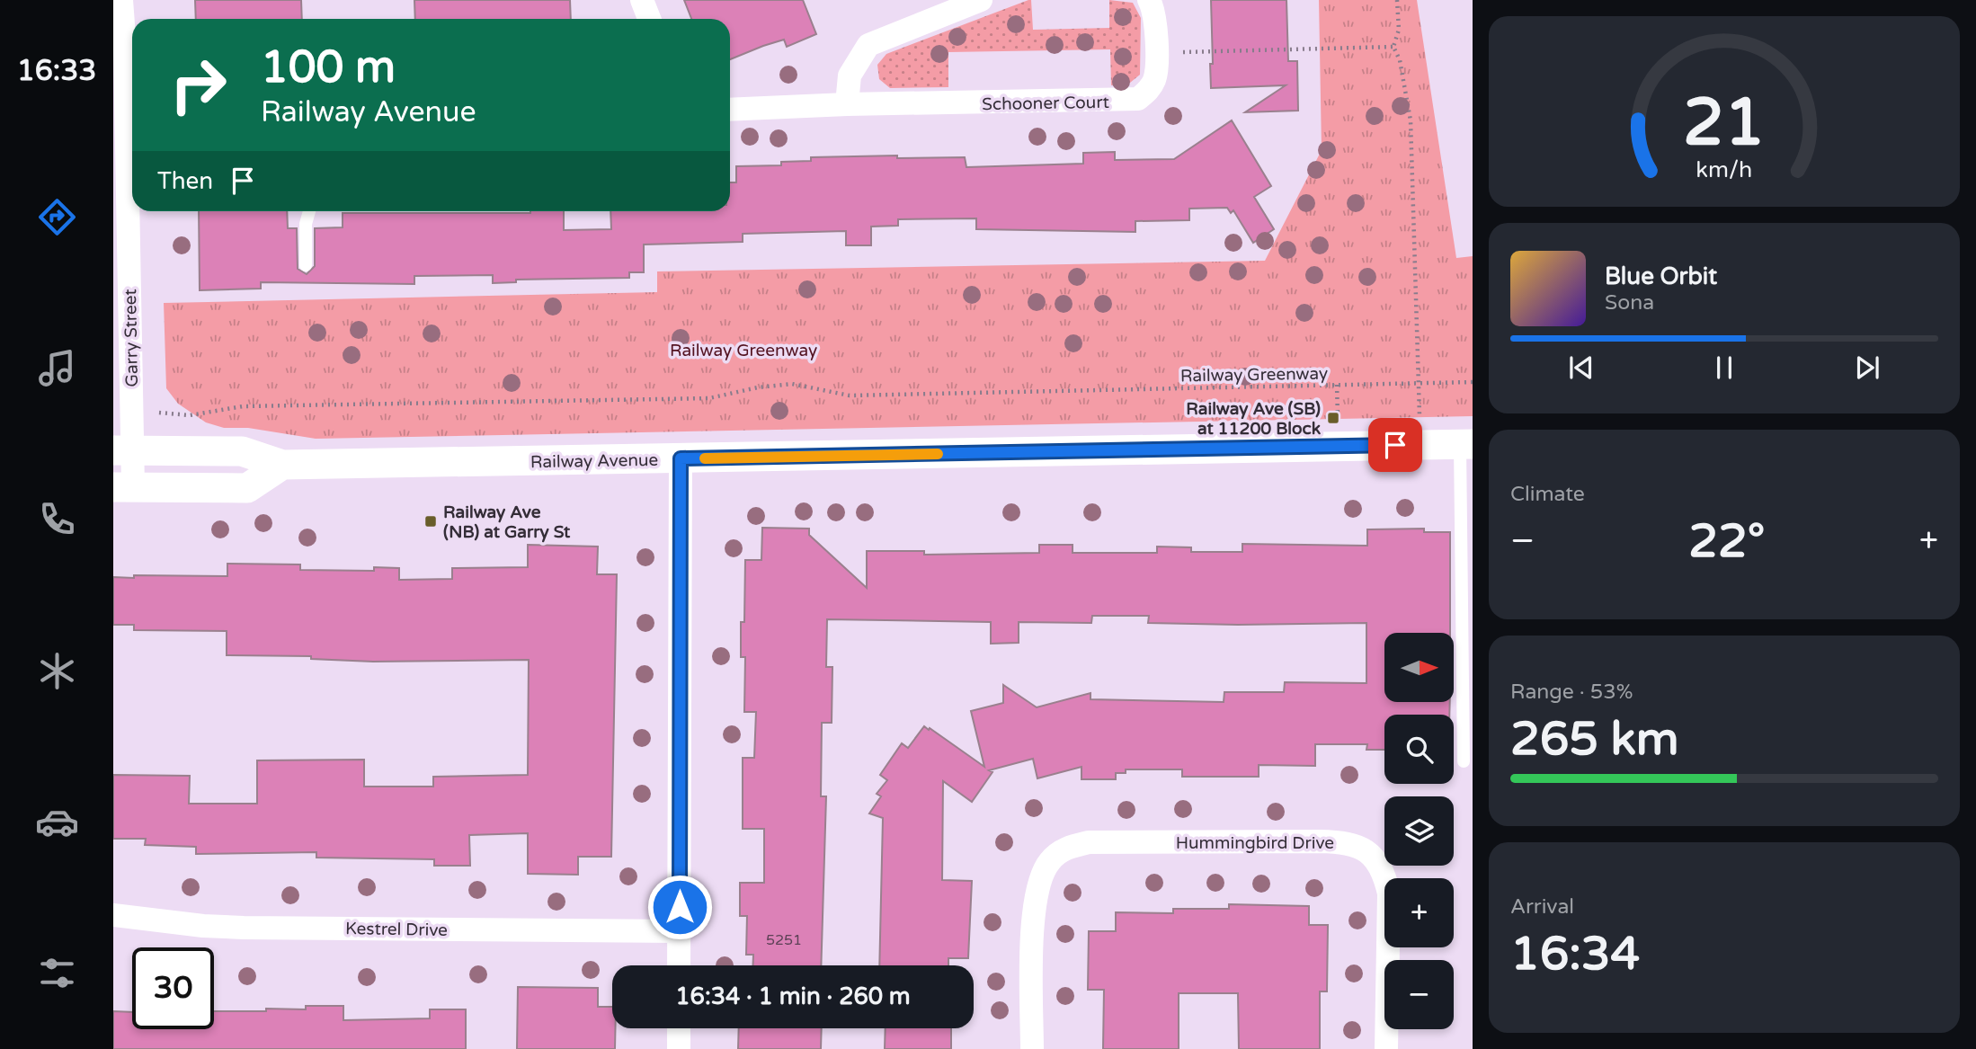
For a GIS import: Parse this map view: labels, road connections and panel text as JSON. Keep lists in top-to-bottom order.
{
  "streets": {
    "street": [
      "Schooner Court",
      "Garry Street",
      "Railway Avenue",
      "Hummingbird Drive",
      "Kestrel Drive"
    ],
    "path": ["Railway Greenway"]
  },
  "crossings": [
    ["Garry Street", "Railway Avenue"]
  ],
  "parks": ["Railway Greenway"],
  "places": {
    "transit": ["Railway Ave (SB) at 11200 Block", "Railway Ave (NB) at Garry St"]
  },
  "house_numbers": ["5251"],
  "north": "right",
  "page": {
    "tabs": "16:33",
    "turn": ["100 m", "Railway Avenue"],
    "then": "Then",
    "song": ["Blue Orbit", "Sona"],
    "tile": [
      "Climate",
      ["Range · 53%", "265 km"],
      ["Arrival", "16:34"]
    ],
    "heat": ["−", "22°", "+"],
    "map_buttons": ["+", "−"],
    "limit": "30",
    "trip": "16:34 · 1 min · 260 m",
    "gauge": ["21", "km/h"]
  }
}
